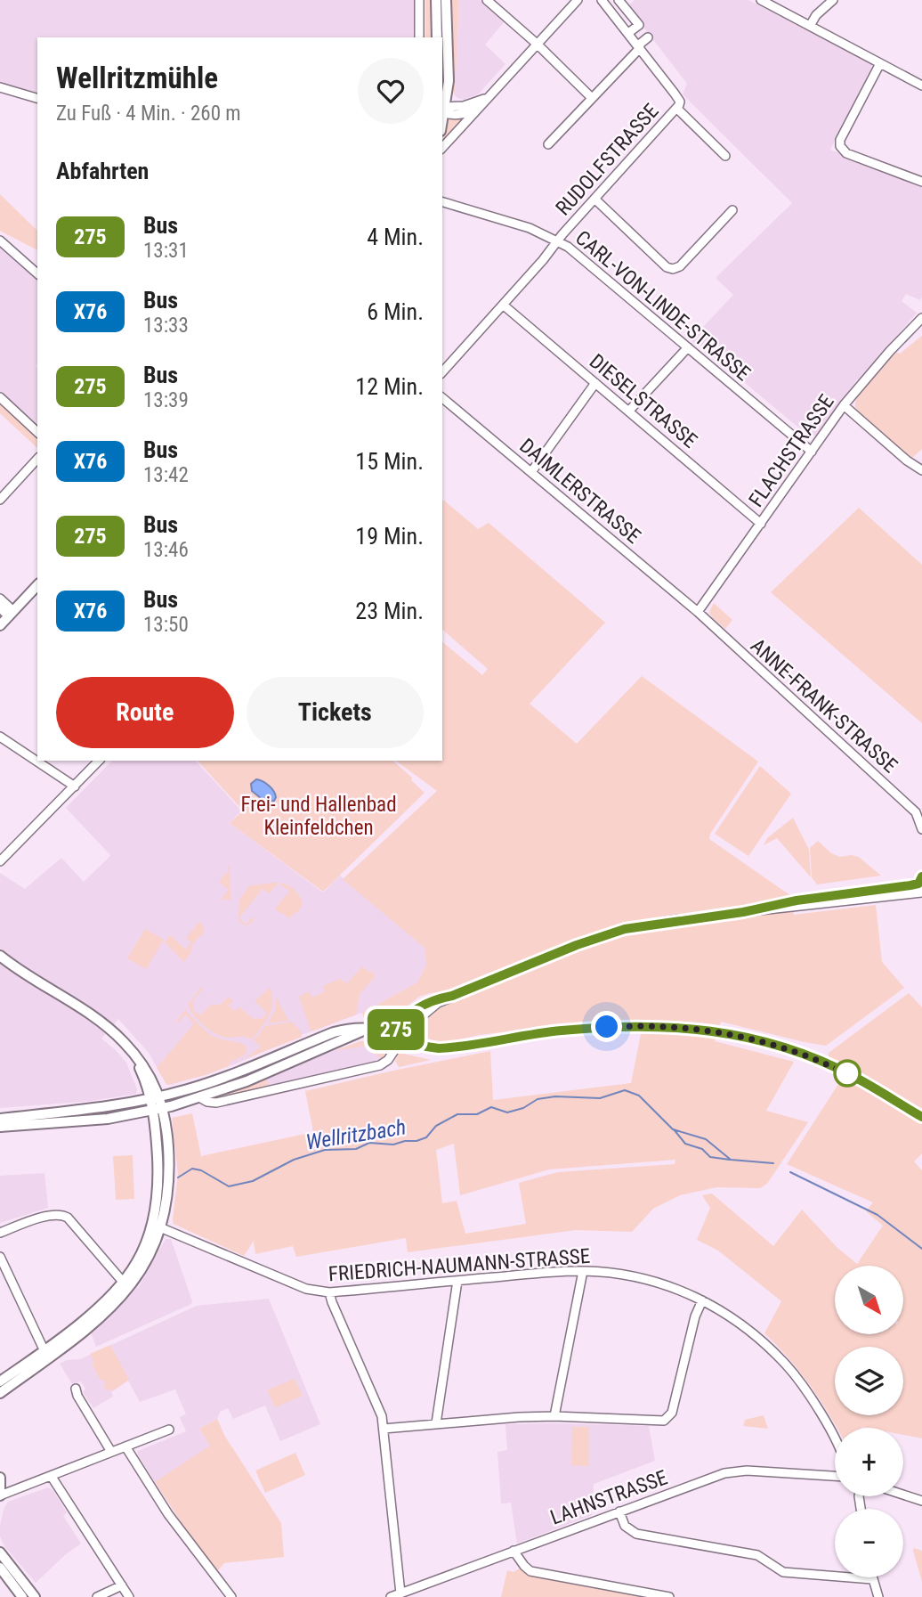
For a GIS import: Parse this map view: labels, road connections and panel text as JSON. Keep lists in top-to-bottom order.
{
  "streets": {
    "street": [
      "RUDOLFSTRASSE",
      "CARL-VON-LINDE-STRASSE",
      "DIESELSTRASSE",
      "FLACHSTRASSE",
      "DAIMLERSTRASSE",
      "ANNE-FRANK-STRASSE",
      "FRIEDRICH-NAUMANN-STRASSE",
      "LAHNSTRASSE"
    ]
  },
  "crossings": [
    ["RUDOLFSTRASSE", "CARL-VON-LINDE-STRASSE"],
    ["RUDOLFSTRASSE", "DIESELSTRASSE"],
    ["CARL-VON-LINDE-STRASSE", "FLACHSTRASSE"],
    ["DIESELSTRASSE", "FLACHSTRASSE"],
    ["FLACHSTRASSE", "DAIMLERSTRASSE"],
    ["FLACHSTRASSE", "ANNE-FRANK-STRASSE"],
    ["DAIMLERSTRASSE", "ANNE-FRANK-STRASSE"]
  ],
  "water": ["Wellritzbach"],
  "parks": ["Frei- und Hallenbad Kleinfeldchen"],
  "lines": ["bus line 275"],
  "north": "bottom right",
  "page": {
    "on_map": "275",
    "heading": [
      ["Wellritzmühle", "Zu Fuß · 4 Min. · 260 m"],
      "Abfahrten"
    ],
    "list": [
      {
        "mark": "275",
        "name": "Bus",
        "note": "13:31",
        "value": "4 Min."
      },
      {
        "mark": "X76",
        "name": "Bus",
        "note": "13:33",
        "value": "6 Min."
      },
      {
        "mark": "275",
        "name": "Bus",
        "note": "13:39",
        "value": "12 Min."
      },
      {
        "mark": "X76",
        "name": "Bus",
        "note": "13:42",
        "value": "15 Min."
      },
      {
        "mark": "275",
        "name": "Bus",
        "note": "13:46",
        "value": "19 Min."
      },
      {
        "mark": "X76",
        "name": "Bus",
        "note": "13:50",
        "value": "23 Min."
      }
    ],
    "buttons": ["Route", "Tickets"],
    "map_buttons": ["+", "−"]
  }
}
